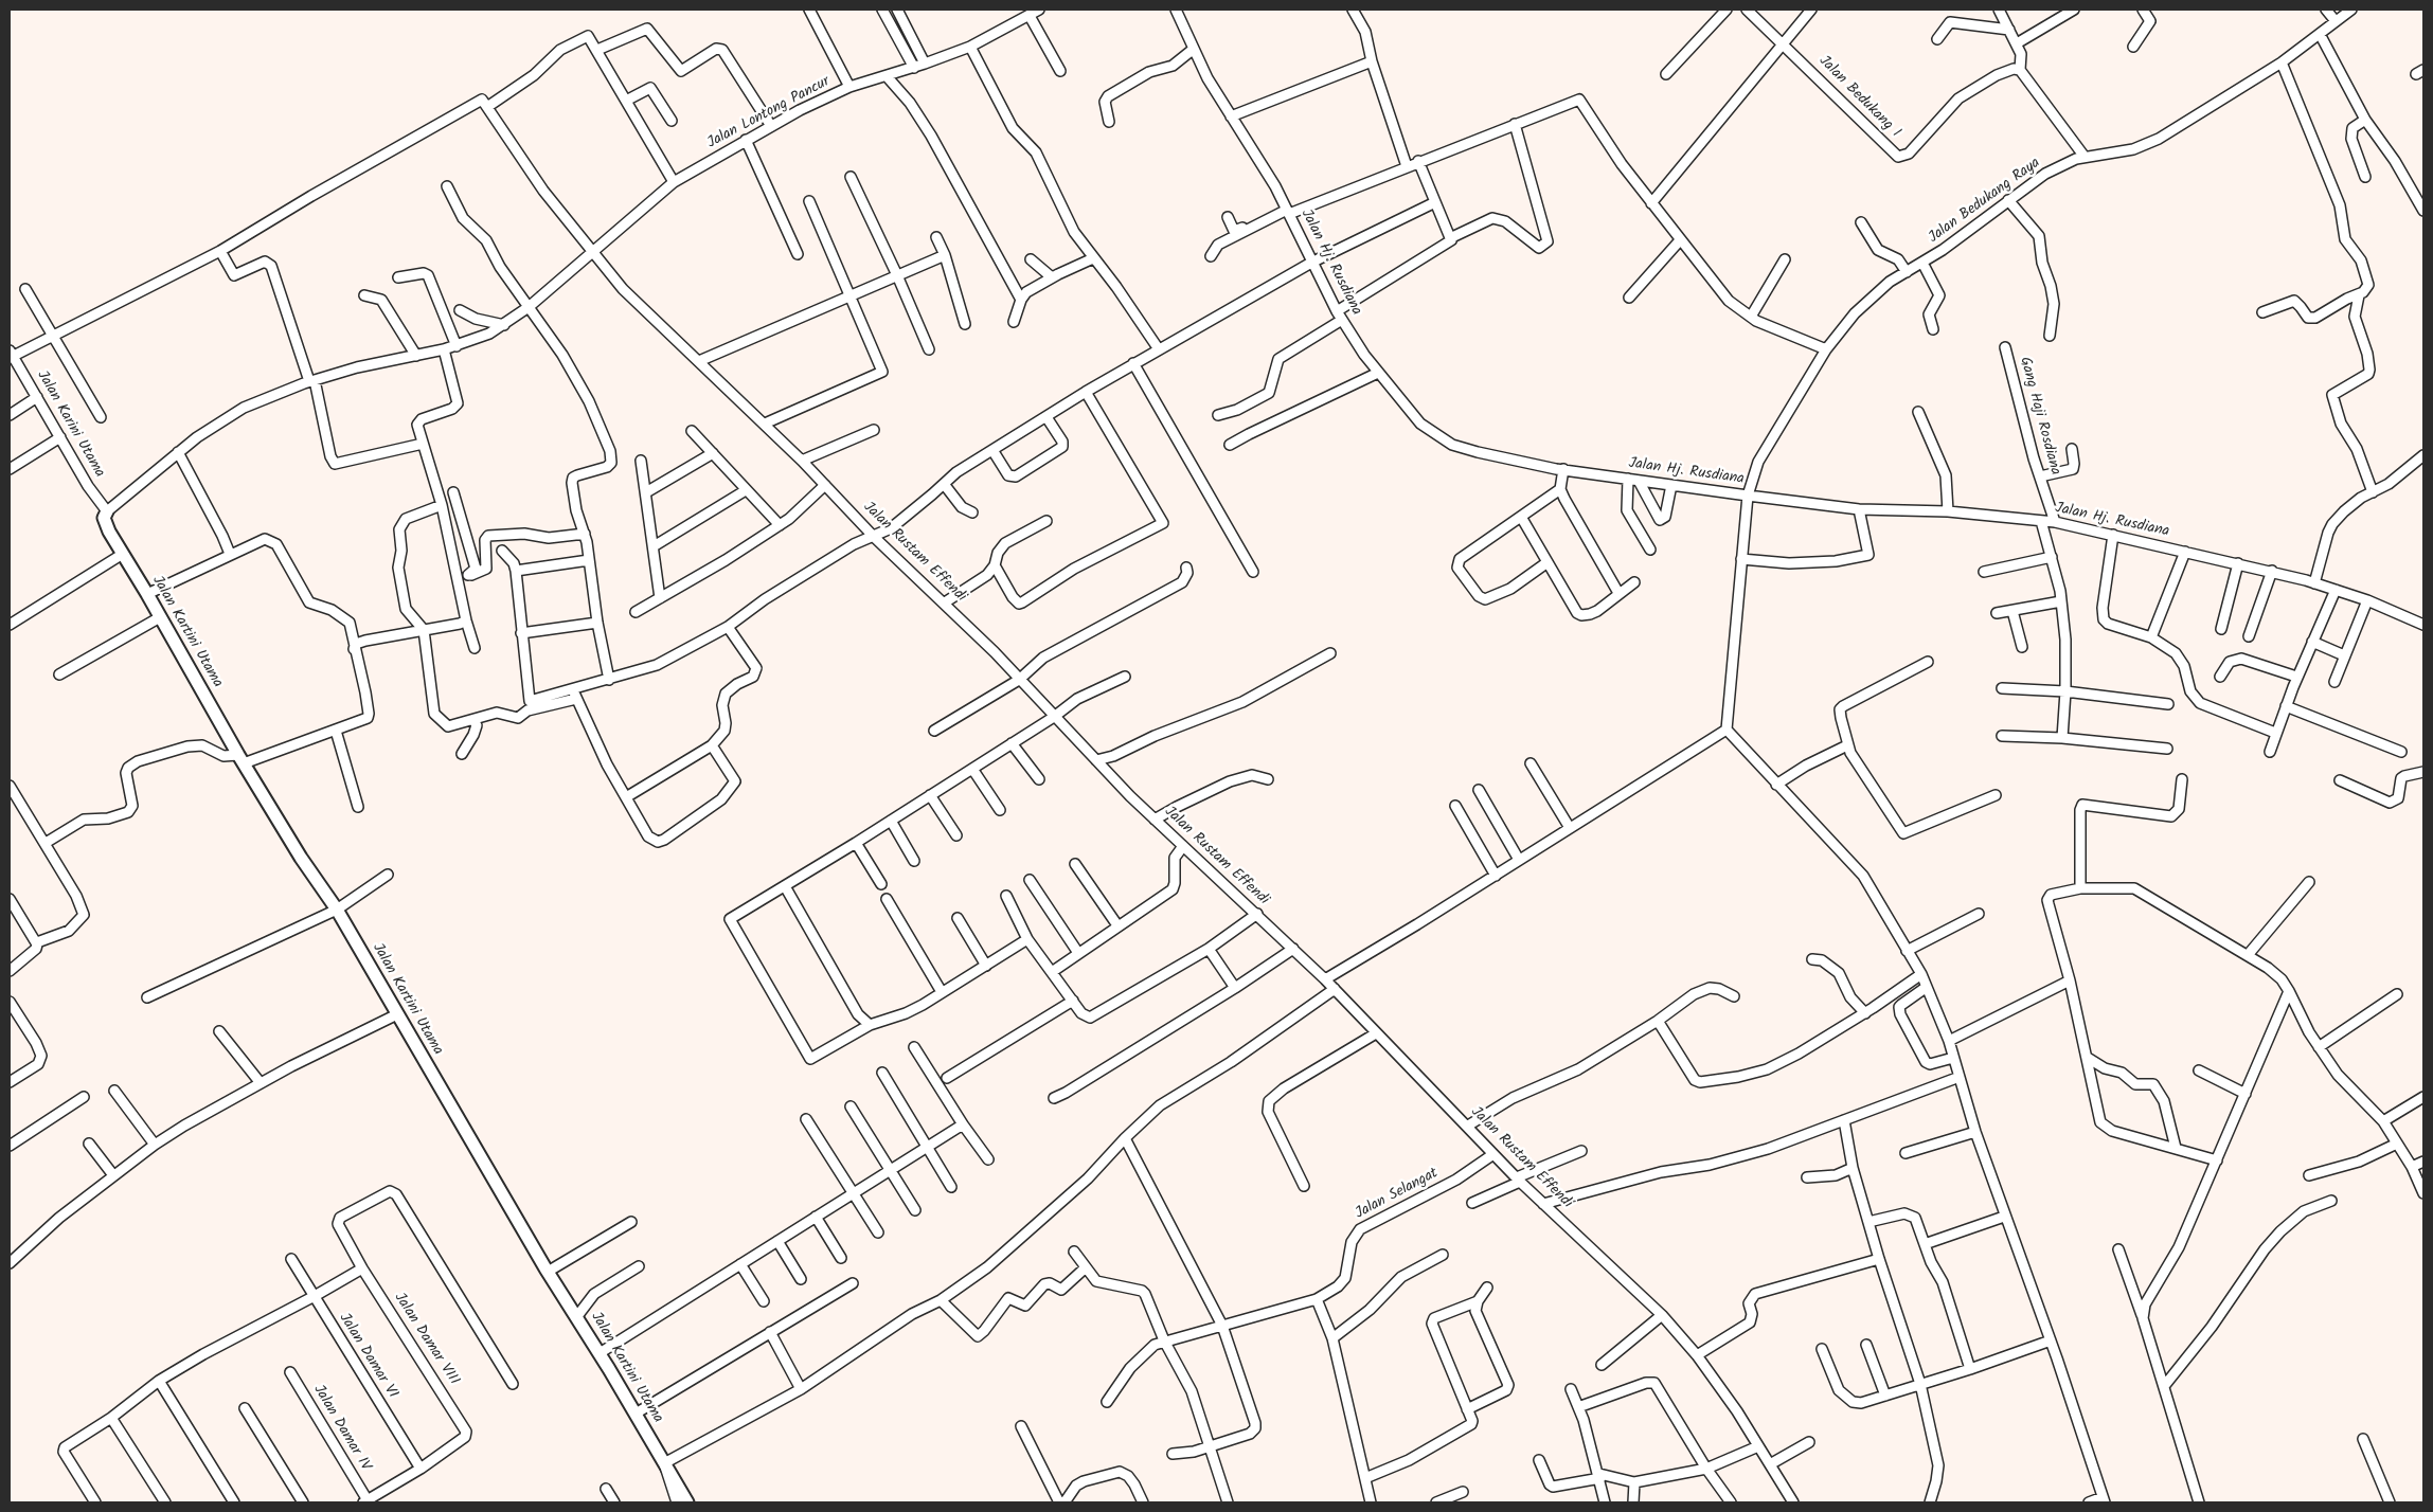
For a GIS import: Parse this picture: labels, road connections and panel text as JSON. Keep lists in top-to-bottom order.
{
  "streets": {
    "street": [
      "Jalan Bedukang I",
      "Jalan Lontong Pancur",
      "Jalan Bedukang Raya",
      "Jalan Hj. Rusdiana",
      "Gang Haji Rosdiana",
      "Jalan Karini Utama",
      "Jalan Rustam Effendi",
      "Jalan Kartini Utama",
      "Jalan Selangat",
      "Jalan Damar VIII",
      "Jalan Damar VI",
      "Jalan Damar IV"
    ]
  },
  "crossings": [
    ["Jalan Lontong Pancur", "Jalan Karini Utama"],
    ["Jalan Lontong Pancur", "Jalan Rustam Effendi"],
    ["Jalan Lontong Pancur", "Jalan Kartini Utama"],
    ["Jalan Bedukang Raya", "Jalan Hj. Rusdiana"],
    ["Jalan Hj. Rusdiana", "Gang Haji Rosdiana"],
    ["Jalan Karini Utama", "Jalan Kartini Utama"],
    ["Jalan Rustam Effendi", "Jalan Selangat"],
    ["Jalan Damar VIII", "Jalan Damar VI"]
  ]
}
